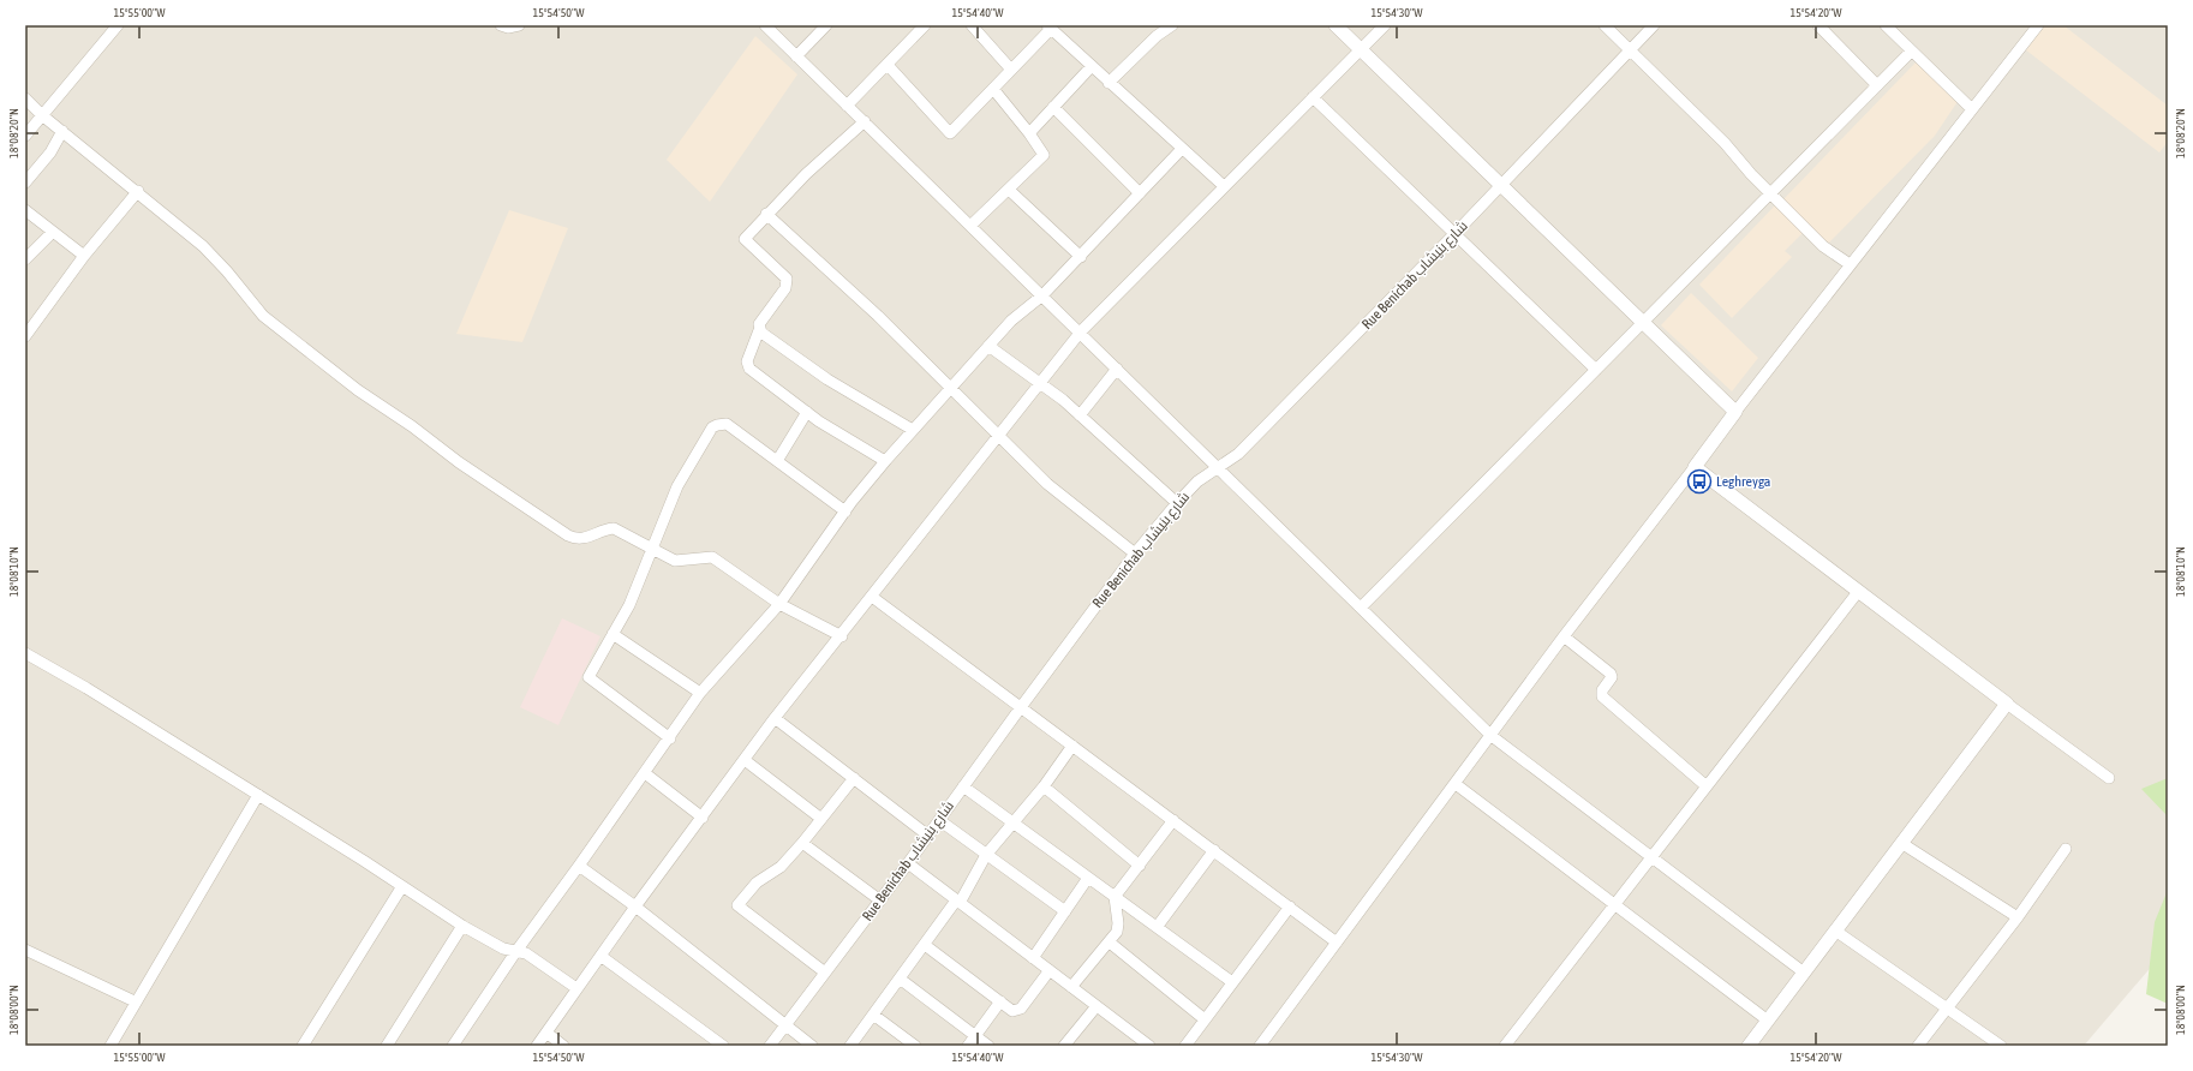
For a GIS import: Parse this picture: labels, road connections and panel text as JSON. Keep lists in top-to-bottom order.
{
  "streets": {
    "street": ["Rue Benichab شارع بنيشاب"]
  },
  "places": {
    "bus stop": ["Leghreyga"]
  },
  "coordinates": [
    "15°55'00\"W",
    "15°54'50\"W",
    "15°54'40\"W",
    "15°54'30\"W",
    "15°54'20\"W",
    "18°08'20\"N",
    "18°08'10\"N",
    "18°08'00\"N"
  ]
}
